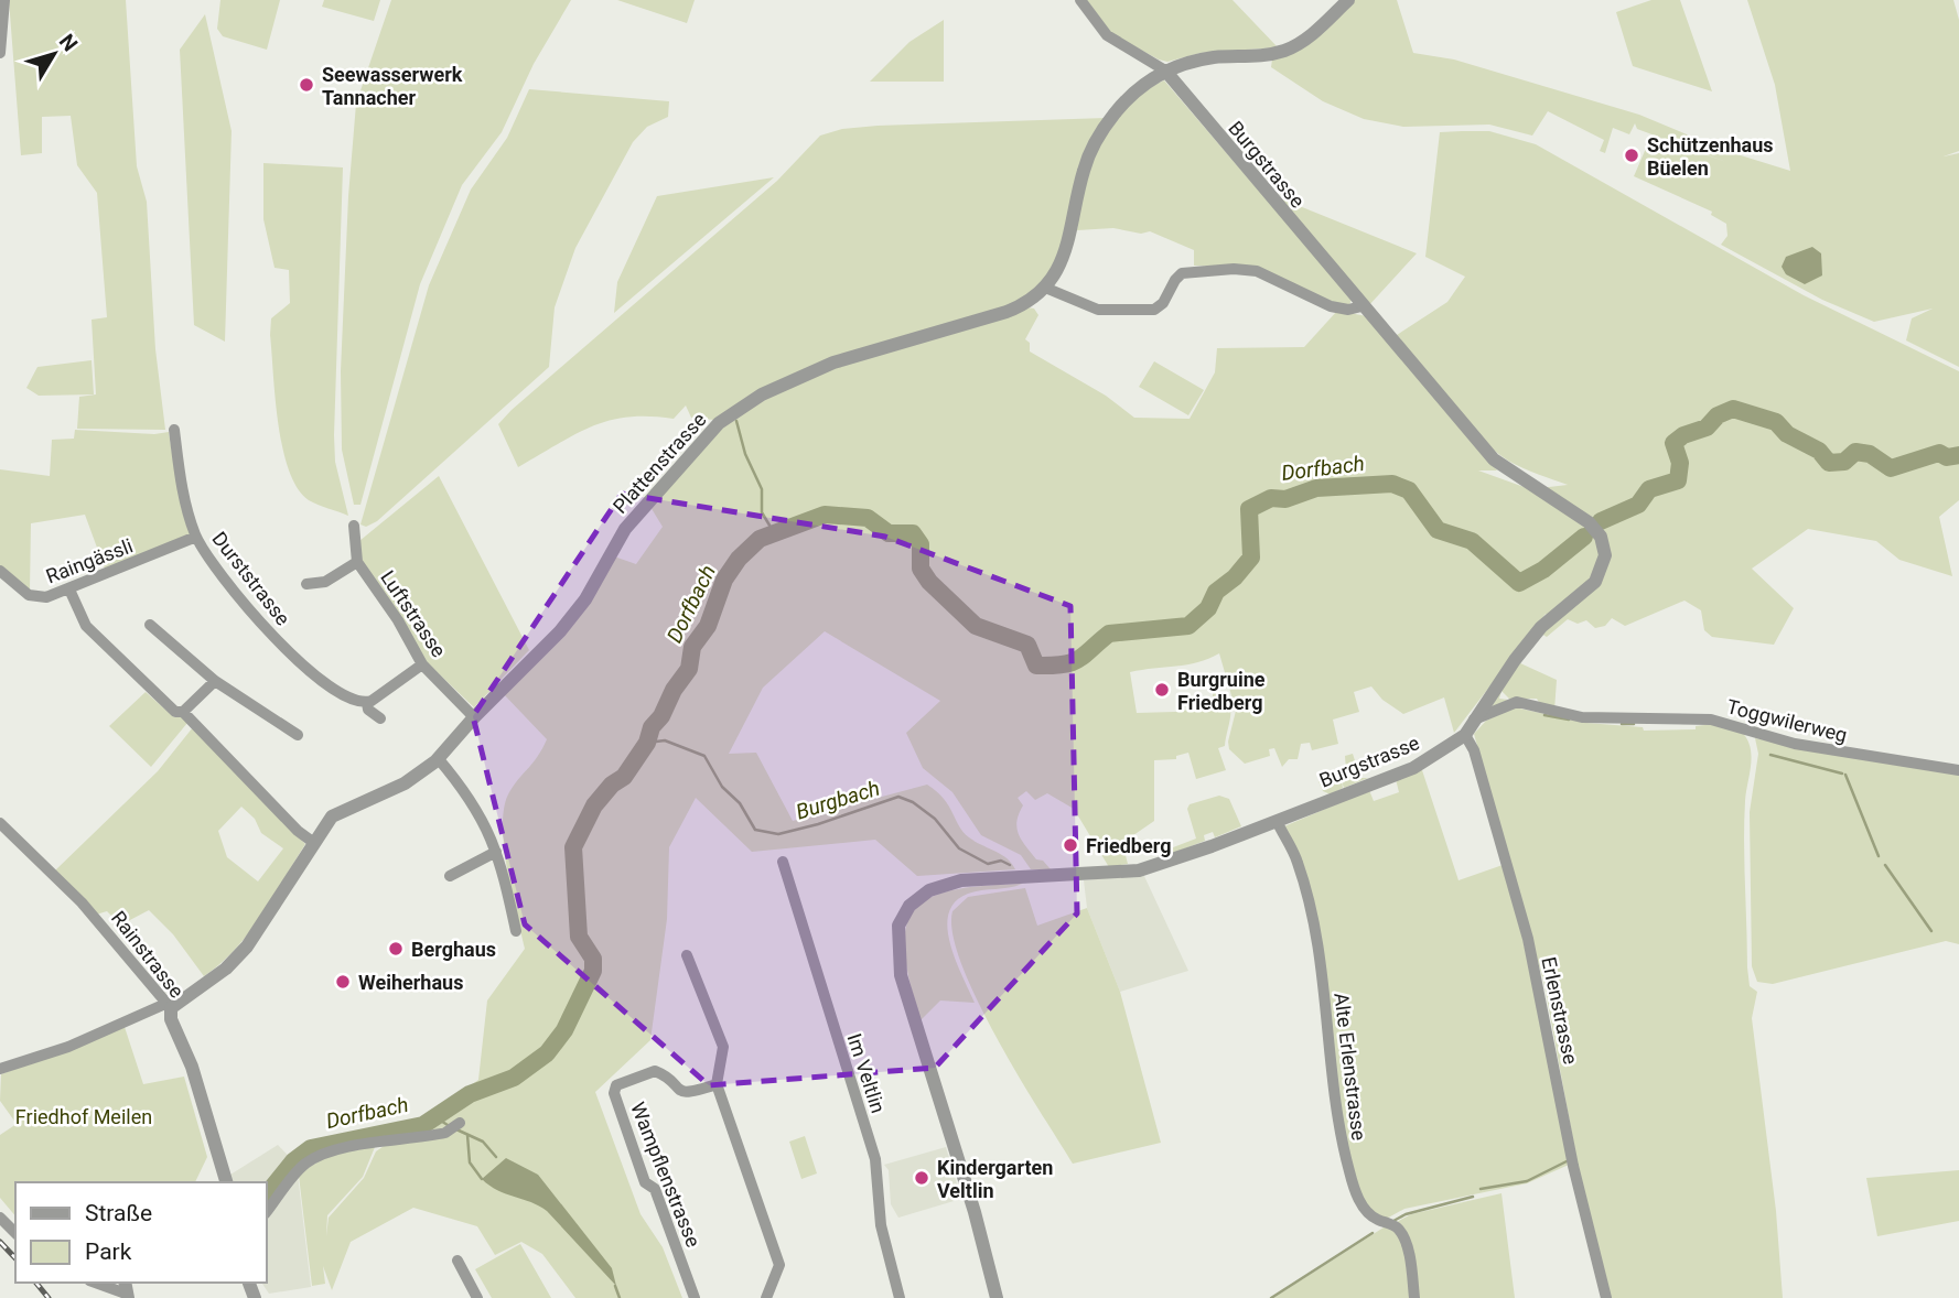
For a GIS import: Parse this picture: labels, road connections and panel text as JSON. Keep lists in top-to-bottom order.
{
  "streets": {
    "street": [
      "Burgstrasse",
      "Plattenstrasse",
      "Raingässli",
      "Durststrasse",
      "Luftstrasse",
      "Toggwilerweg",
      "Rainstrasse",
      "Erlenstrasse",
      "Alte Erlenstrasse",
      "Im Veltlin",
      "Wampflenstrasse"
    ]
  },
  "crossings": [
    ["Burgstrasse", "Plattenstrasse"],
    ["Burgstrasse", "Toggwilerweg"],
    ["Burgstrasse", "Erlenstrasse"],
    ["Burgstrasse", "Alte Erlenstrasse"],
    ["Plattenstrasse", "Luftstrasse"],
    ["Plattenstrasse", "Rainstrasse"],
    ["Raingässli", "Durststrasse"]
  ],
  "water": ["Dorfbach", "Burgbach"],
  "parks": ["Friedhof Meilen"],
  "places": [
    "Seewasserwerk Tannacher",
    "Schützenhaus Büelen",
    "Burgruine Friedberg",
    "Friedberg",
    "Berghaus",
    "Weiherhaus",
    "Kindergarten Veltlin"
  ],
  "legend": ["Straße", "Park"],
  "north": "top right"
}
